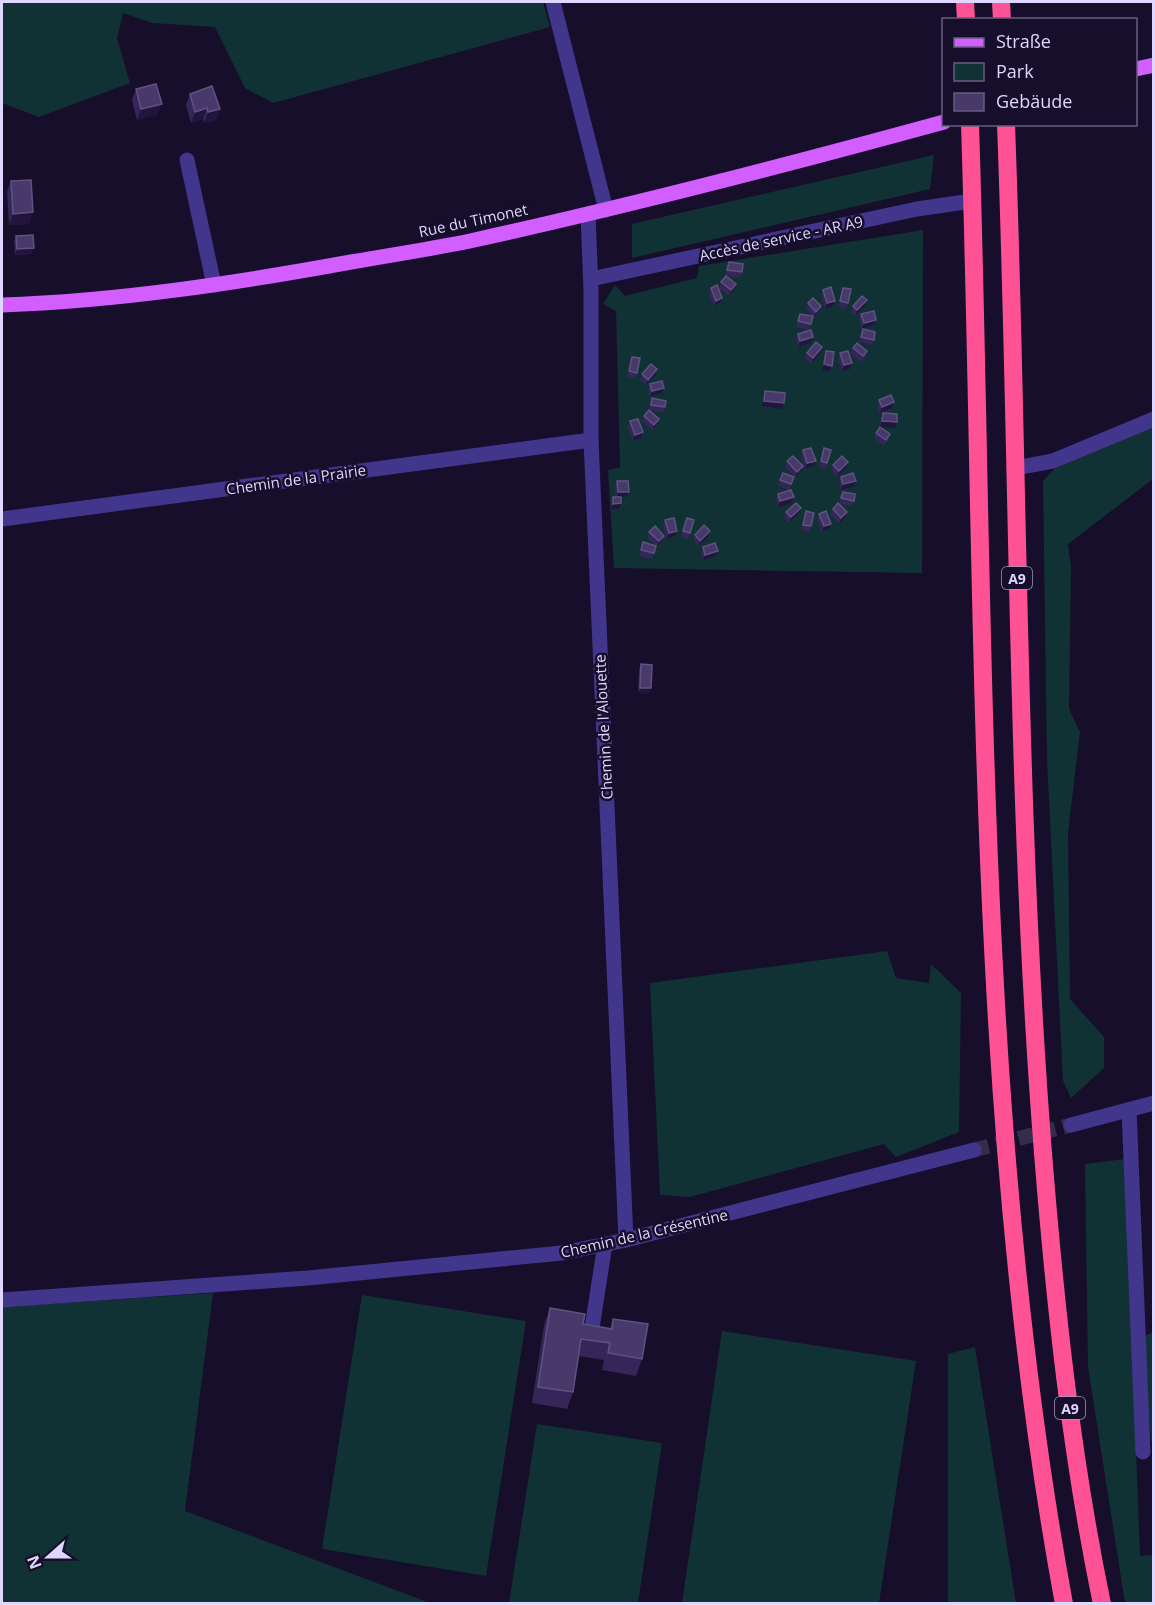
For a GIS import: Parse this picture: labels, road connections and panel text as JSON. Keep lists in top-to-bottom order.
{
  "streets": {
    "highway": ["A9"],
    "main road": ["Rue du Timonet"],
    "street": [
      "Accès de service - AR A9",
      "Chemin de la Prairie",
      "Chemin de l'Alouette",
      "Chemin de la Crésentine"
    ]
  },
  "crossings": [
    ["Rue du Timonet", "Chemin de l'Alouette"],
    ["Accès de service - AR A9", "A9"],
    ["Accès de service - AR A9", "Chemin de l'Alouette"],
    ["Chemin de la Prairie", "Chemin de l'Alouette"],
    ["Chemin de l'Alouette", "Chemin de la Crésentine"]
  ],
  "legend": ["Straße", "Park", "Gebäude"],
  "north": "left"
}
